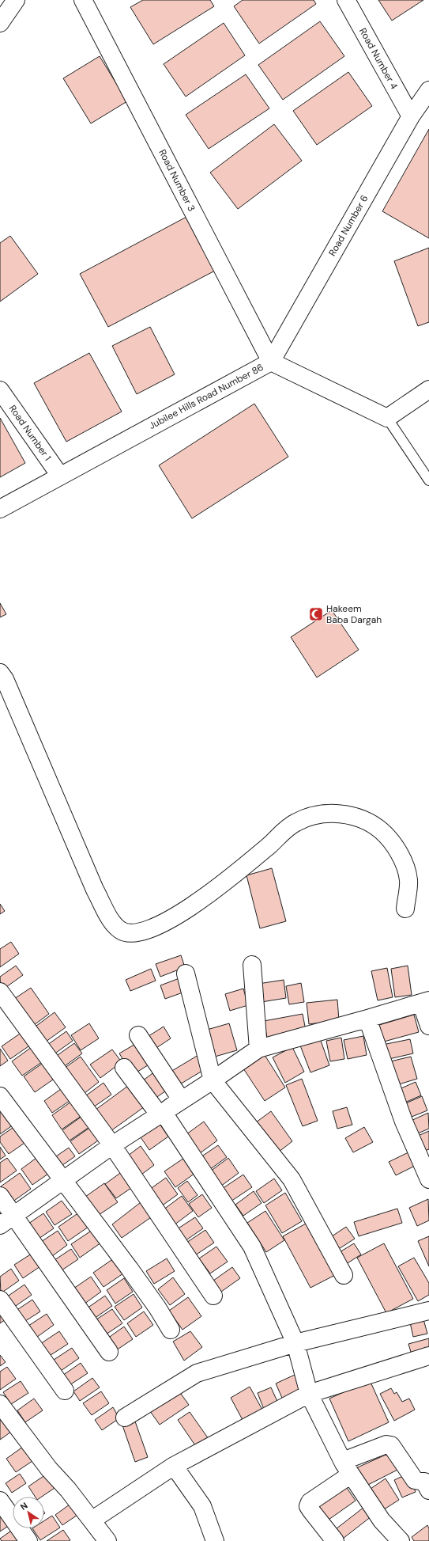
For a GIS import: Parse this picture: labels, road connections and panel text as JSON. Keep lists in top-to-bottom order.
{
  "streets": {
    "street": [
      "Road Number 4",
      "Road Number 3",
      "Road Number 6",
      "Jubilee Hills Road Number 86",
      "Road Number 1"
    ]
  },
  "crossings": [
    ["Road Number 4", "Road Number 6"],
    ["Road Number 3", "Road Number 6"],
    ["Road Number 3", "Jubilee Hills Road Number 86"],
    ["Road Number 6", "Jubilee Hills Road Number 86"],
    ["Jubilee Hills Road Number 86", "Road Number 1"]
  ],
  "places": {
    "mosque": ["Hakeem Baba Dargah"]
  },
  "north": "top left"
}
